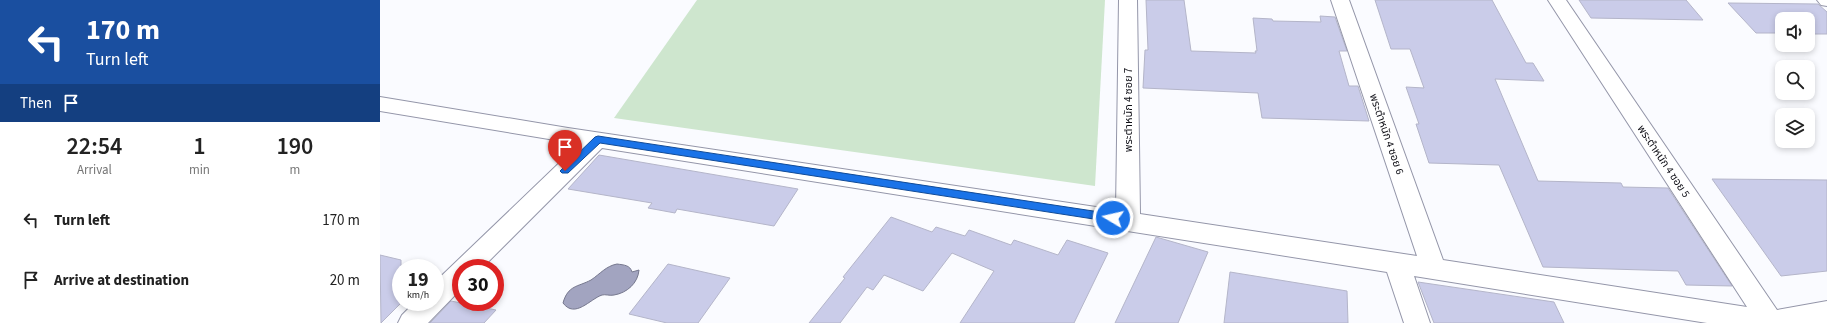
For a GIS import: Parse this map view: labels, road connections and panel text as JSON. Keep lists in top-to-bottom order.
{
  "streets": {
    "street": ["พระตำหนัก 4 ซอย 7", "พระตำหนัก 4 ซอย 6", "พระตำหนัก 4 ซอย 5"]
  },
  "page": {
    "turn": ["170 m", "Turn left"],
    "then": "Then",
    "eta": [
      "22:54",
      "Arrival",
      "1",
      "min",
      "190",
      "m"
    ],
    "list": [
      {
        "name": "Turn left",
        "value": "170 m"
      },
      {
        "name": "Arrive at destination",
        "value": "20 m"
      }
    ],
    "speed": "19 km/h",
    "limit": "30"
  }
}
